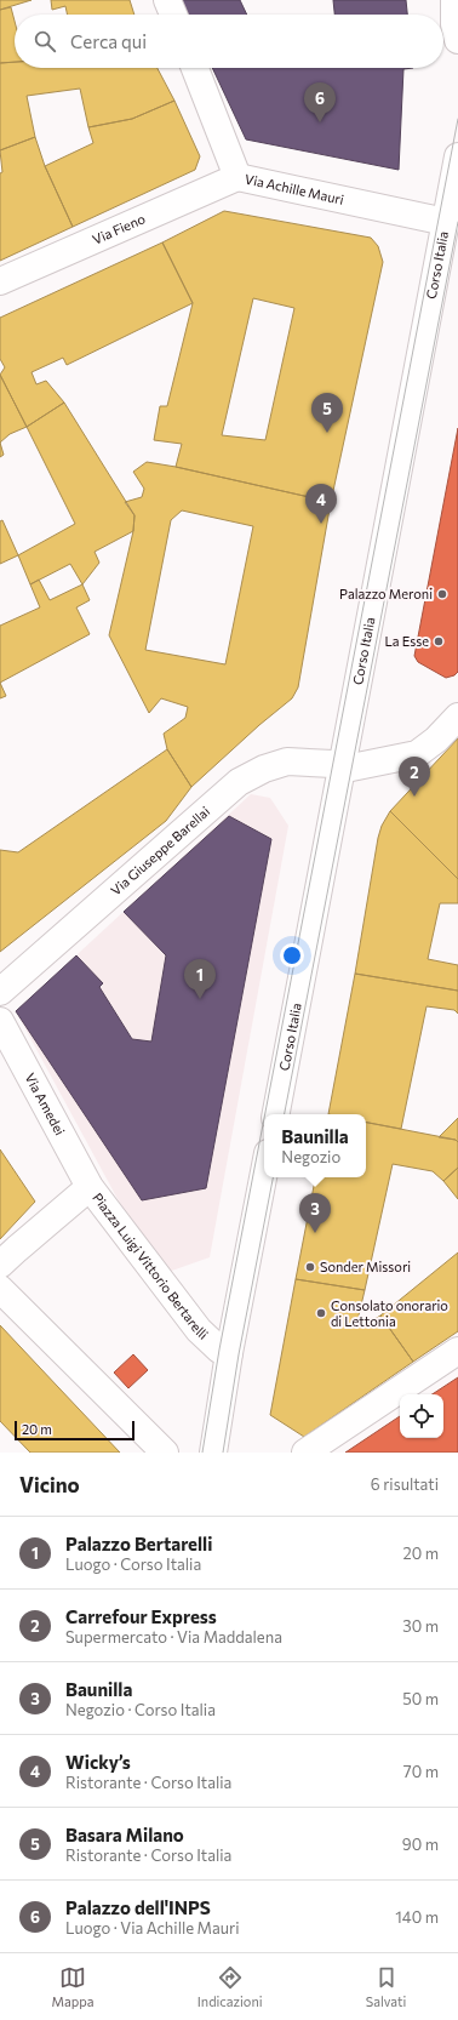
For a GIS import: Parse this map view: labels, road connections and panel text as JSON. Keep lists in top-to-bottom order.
{
  "streets": {
    "street": [
      "Via Achille Mauri",
      "Via Fieno",
      "Corso Italia",
      "Via Giuseppe Barellai",
      "Via Amedei",
      "Piazza Luigi Vittorio Bertarelli"
    ]
  },
  "crossings": [
    ["Via Achille Mauri", "Via Fieno"],
    ["Via Achille Mauri", "Corso Italia"],
    ["Corso Italia", "Via Giuseppe Barellai"],
    ["Via Amedei", "Piazza Luigi Vittorio Bertarelli"]
  ],
  "places": [
    "Palazzo Meroni",
    "La Esse",
    "Sonder Missori",
    "Consolato onorario di Lettonia"
  ],
  "scale_bar": "20 m",
  "page": {
    "search": "Cerca qui",
    "pins": [
      "6",
      "5",
      "4",
      "2",
      "1",
      "3"
    ],
    "popup": ["Baunilla", "Negozio"],
    "scale": "20 m",
    "heading": ["Vicino", "6 risultati"],
    "list": [
      {
        "mark": "1",
        "name": "Palazzo Bertarelli",
        "note": "Luogo · Corso Italia",
        "value": "20 m"
      },
      {
        "mark": "2",
        "name": "Carrefour Express",
        "note": "Supermercato · Via Maddalena",
        "value": "30 m"
      },
      {
        "mark": "3",
        "name": "Baunilla",
        "note": "Negozio · Corso Italia",
        "value": "50 m"
      },
      {
        "mark": "4",
        "name": "Wicky’s",
        "note": "Ristorante · Corso Italia",
        "value": "70 m"
      },
      {
        "mark": "5",
        "name": "Basara Milano",
        "note": "Ristorante · Corso Italia",
        "value": "90 m"
      },
      {
        "mark": "6",
        "name": "Palazzo dell'INPS",
        "note": "Luogo · Via Achille Mauri",
        "value": "140 m"
      }
    ],
    "nav": ["Mappa", "Indicazioni", "Salvati"]
  }
}
